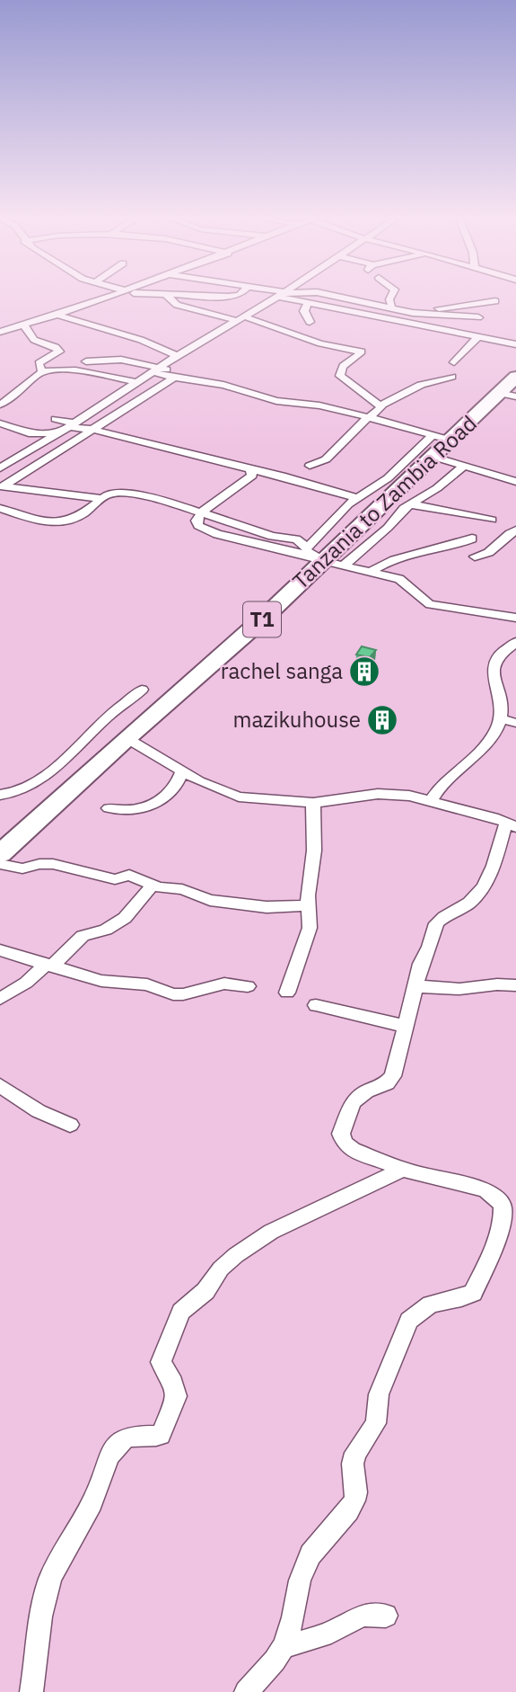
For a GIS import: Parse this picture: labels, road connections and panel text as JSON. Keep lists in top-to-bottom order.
{
  "streets": {
    "highway": ["Tanzania to Zambia Road", "T1"]
  },
  "places": {
    "building": ["rachel sanga", "mazikuhouse"]
  }
}
